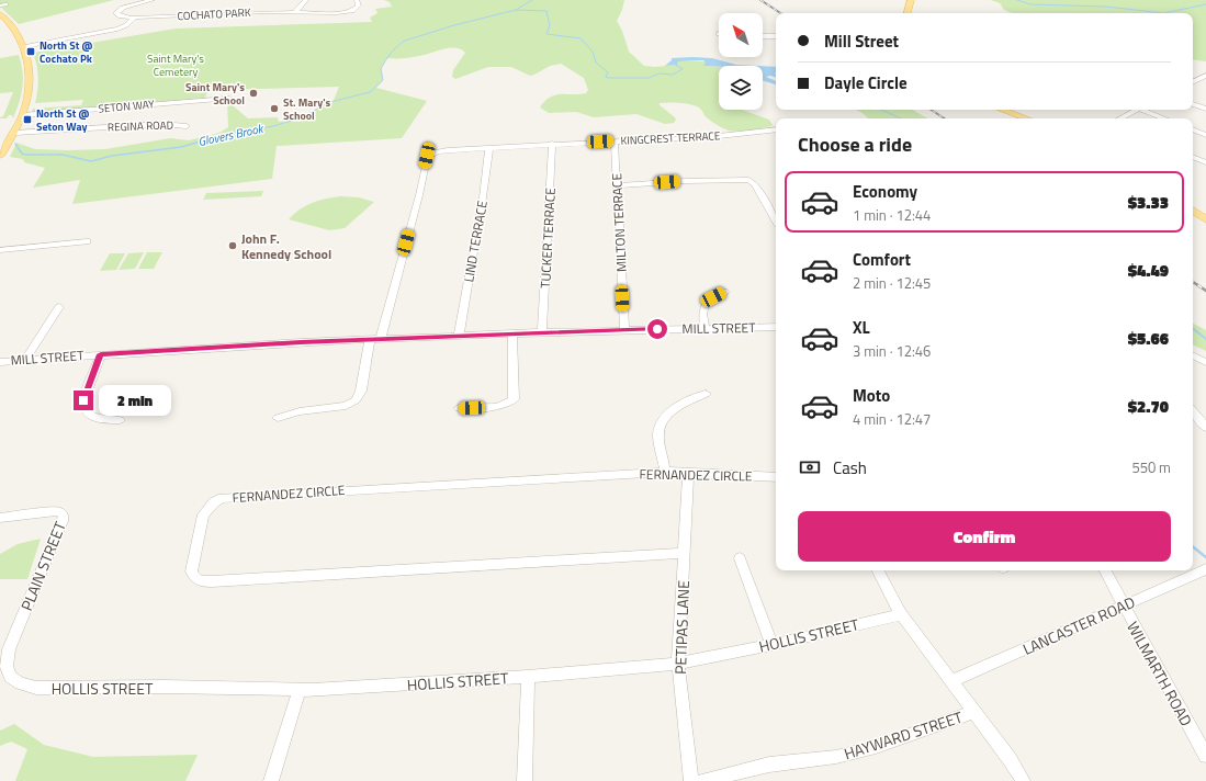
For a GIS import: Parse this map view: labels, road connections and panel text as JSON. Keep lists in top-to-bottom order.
{
  "streets": {
    "street": [
      "COCHATO PARK",
      "SETON WAY",
      "REGINA ROAD",
      "KINGCREST TERRACE",
      "MILTON TERRACE",
      "TUCKER TERRACE",
      "LIND TERRACE",
      "MILL STREET",
      "FERNANDEZ CIRCLE",
      "PLAIN STREET",
      "LANCASTER ROAD",
      "PETIPAS LANE",
      "HOLLIS STREET",
      "WILMARTH ROAD",
      "HAYWARD STREET"
    ]
  },
  "crossings": [
    ["KINGCREST TERRACE", "MILTON TERRACE"],
    ["KINGCREST TERRACE", "TUCKER TERRACE"],
    ["KINGCREST TERRACE", "LIND TERRACE"],
    ["KINGCREST TERRACE", "MILL STREET"],
    ["MILTON TERRACE", "MILL STREET"],
    ["TUCKER TERRACE", "MILL STREET"],
    ["LIND TERRACE", "MILL STREET"],
    ["FERNANDEZ CIRCLE", "PETIPAS LANE"],
    ["PLAIN STREET", "HOLLIS STREET"],
    ["LANCASTER ROAD", "WILMARTH ROAD"],
    ["PETIPAS LANE", "HOLLIS STREET"]
  ],
  "water": ["Glovers Brook"],
  "parks": ["Saint Mary's Cemetery"],
  "places": {
    "transit": ["North St @ Cochato Pk", "North St @ Seton Way"],
    "other": ["Saint Mary's School", "St. Mary's School", "John F. Kennedy School"]
  },
  "north": "top left",
  "page": {
    "banner": ["Mill Street", "Dayle Circle"],
    "heading": "Choose a ride",
    "list": [
      {
        "name": "Economy",
        "note": "1 min · 12:44",
        "value": "$3.33"
      },
      {
        "name": "Comfort",
        "note": "2 min · 12:45",
        "value": "$4.49"
      },
      {
        "name": "XL",
        "note": "3 min · 12:46",
        "value": "$5.66"
      },
      {
        "name": "Moto",
        "note": "4 min · 12:47",
        "value": "$2.70"
      }
    ],
    "bubble": "2 min",
    "pay": ["Cash", "550 m"],
    "buttons": "Confirm"
  }
}
